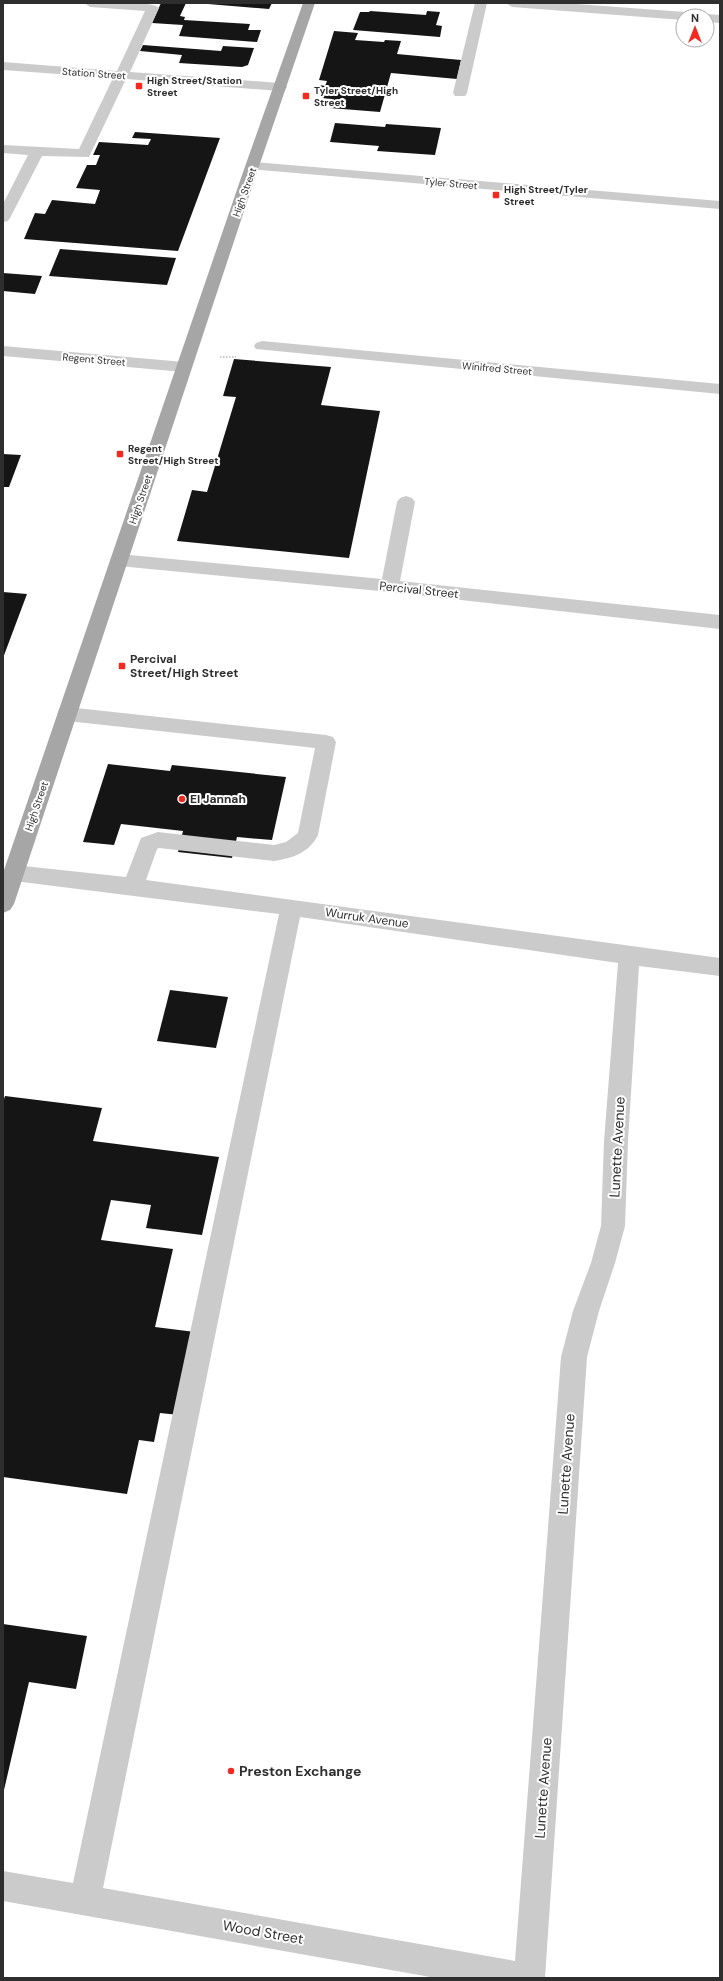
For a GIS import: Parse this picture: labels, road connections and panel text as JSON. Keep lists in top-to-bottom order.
{
  "streets": {
    "main road": ["High Street"],
    "street": [
      "Station Street",
      "Tyler Street",
      "Regent Street",
      "Winifred Street",
      "Percival Street",
      "Wurruk Avenue",
      "Lunette Avenue",
      "Wood Street"
    ]
  },
  "crossings": [
    ["Station Street", "High Street"],
    ["Tyler Street", "High Street"],
    ["High Street", "Regent Street"],
    ["High Street", "Percival Street"],
    ["High Street", "Wurruk Avenue"],
    ["Wurruk Avenue", "Lunette Avenue"]
  ],
  "places": {
    "transit": [
      "High Street/Station Street",
      "Tyler Street/High Street",
      "High Street/Tyler Street",
      "Regent Street/High Street",
      "Percival Street/High Street"
    ],
    "other": ["El Jannah", "Preston Exchange"]
  },
  "north": "top"
}
